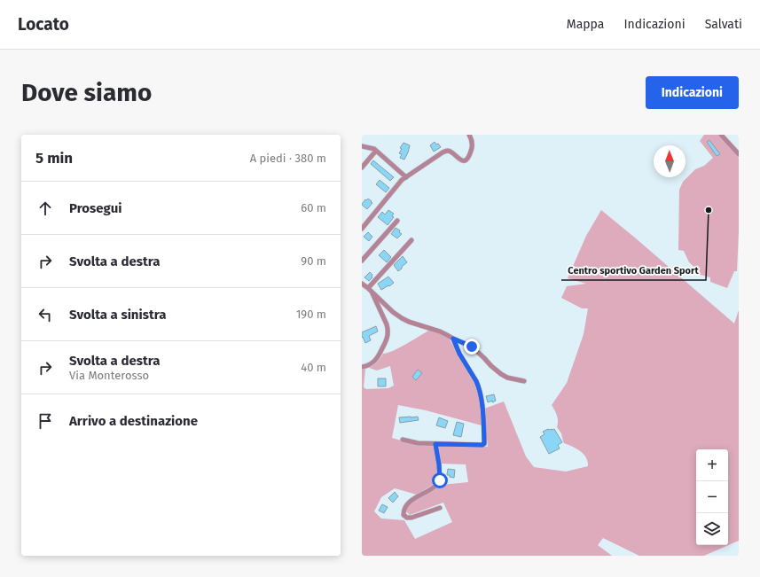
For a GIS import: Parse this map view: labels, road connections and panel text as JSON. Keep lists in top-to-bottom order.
{
  "places": ["Centro sportivo Garden Sport"],
  "north": "top",
  "page": {
    "header": "Locato",
    "nav": ["Mappa", "Indicazioni", "Salvati"],
    "buttons": "Indicazioni",
    "title": "Dove siamo",
    "heading": ["5 min", "A piedi · 380 m"],
    "list": [
      ["Prosegui", "60 m"],
      ["Svolta a destra", "90 m"],
      ["Svolta a sinistra", "190 m"],
      ["Svolta a destra", "Via Monterosso", "40 m"],
      "Arrivo a destinazione"
    ],
    "map_buttons": ["+", "−"]
  }
}
